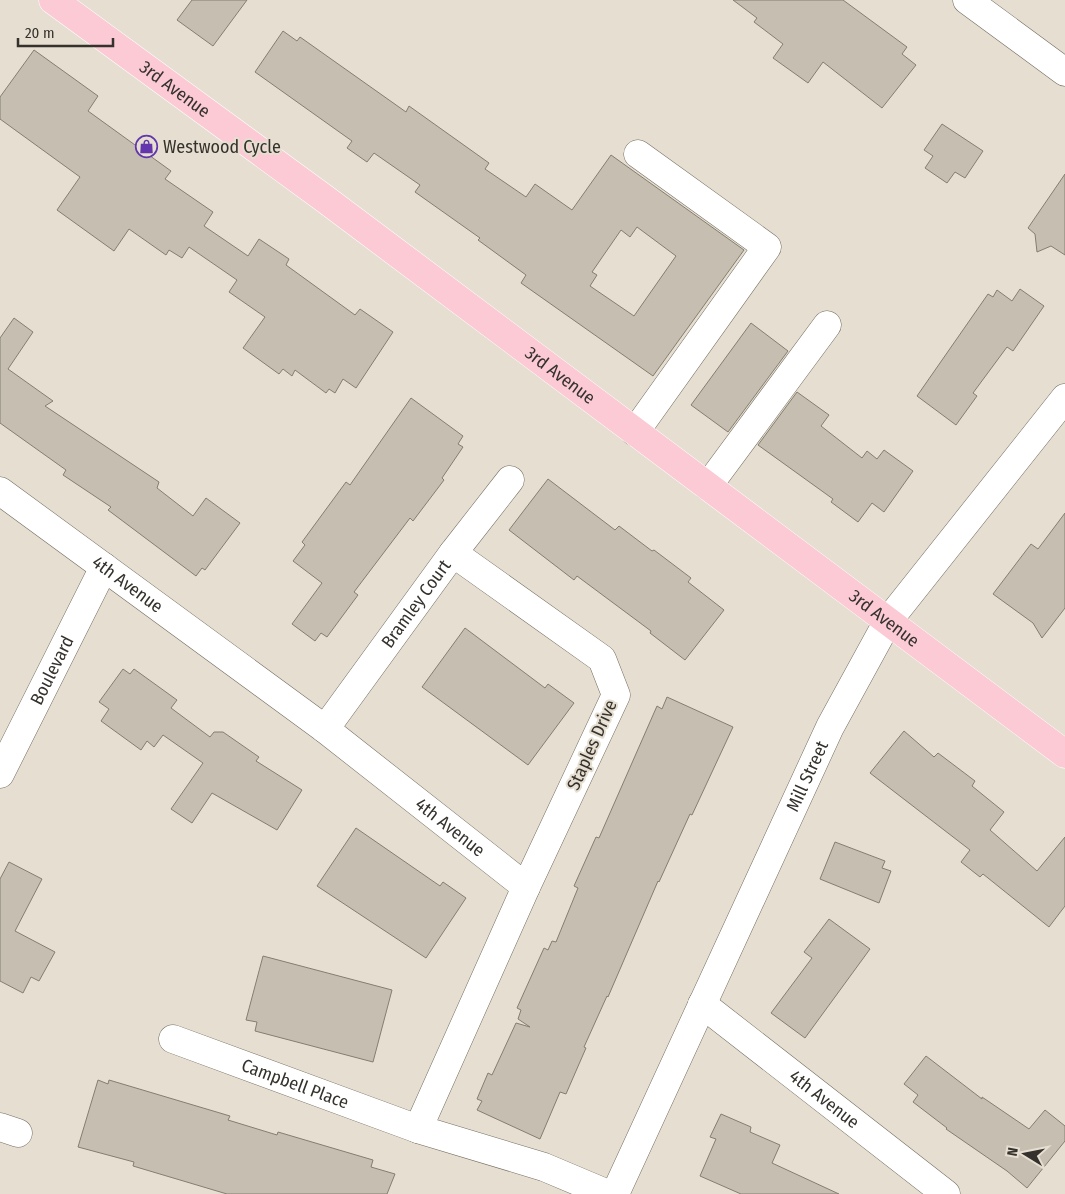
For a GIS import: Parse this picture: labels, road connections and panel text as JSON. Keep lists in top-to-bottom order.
{
  "streets": {
    "main road": ["3rd Avenue"],
    "street": [
      "4th Avenue",
      "Bramley Court",
      "Boulevard",
      "Staples Drive",
      "Mill Street",
      "Campbell Place"
    ]
  },
  "crossings": [
    ["3rd Avenue", "Mill Street"],
    ["4th Avenue", "Bramley Court"],
    ["4th Avenue", "Boulevard"],
    ["4th Avenue", "Staples Drive"],
    ["4th Avenue", "Mill Street"],
    ["Bramley Court", "Staples Drive"]
  ],
  "places": {
    "shop": ["Westwood Cycle"]
  },
  "scale_bar": "20 m",
  "north": "left"
}
